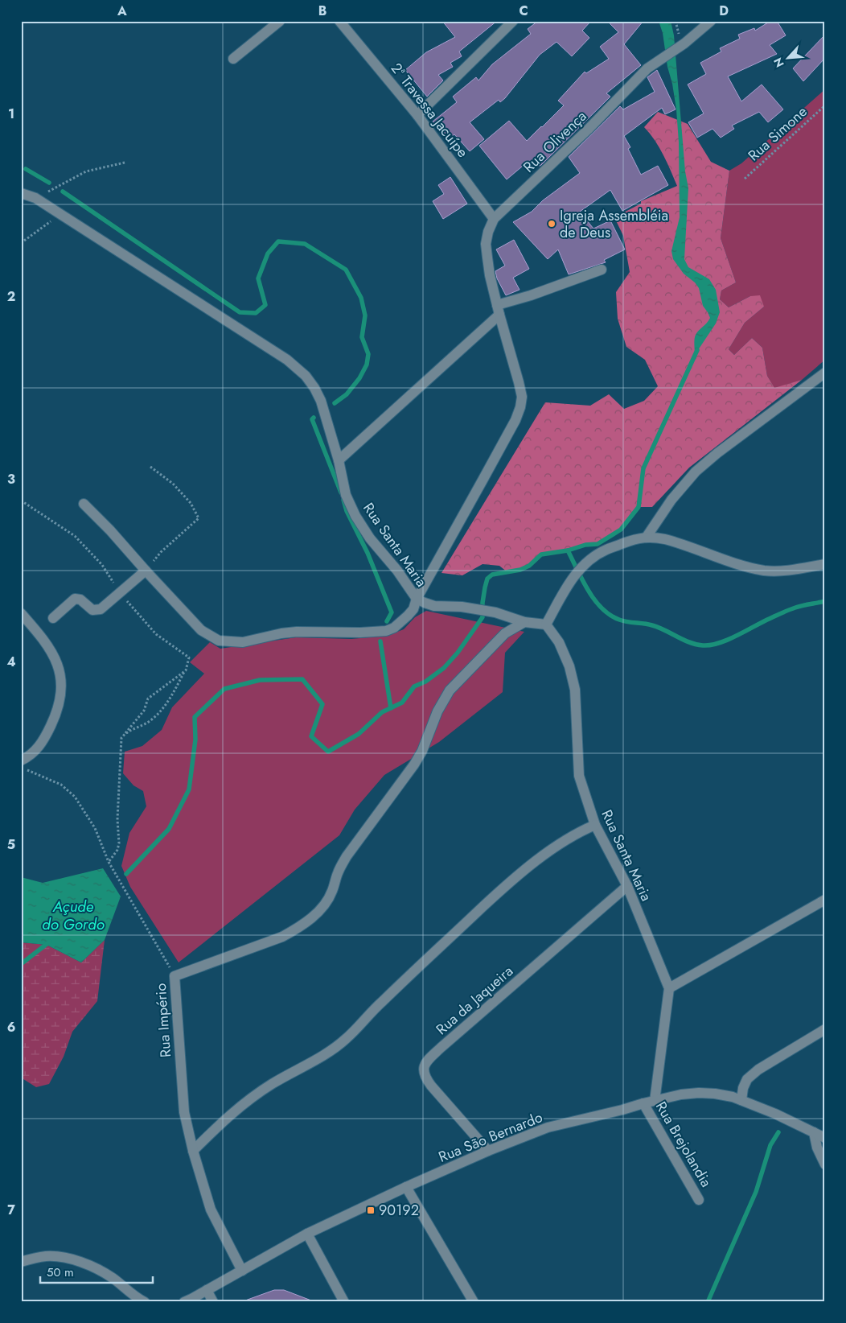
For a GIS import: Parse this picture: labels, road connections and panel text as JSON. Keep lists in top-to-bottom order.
{
  "streets": {
    "street": [
      "2ª Travessa Jacuípe",
      "Rua Olivença",
      "Rua Santa Maria",
      "Rua da Jaqueira",
      "Rua Império",
      "Rua São Bernardo",
      "Rua Brejolandia"
    ],
    "path": ["Rua Simone"]
  },
  "crossings": [
    ["2ª Travessa Jacuípe", "Rua Olivença"],
    ["Rua Olivença", "Rua Santa Maria"],
    ["Rua Santa Maria", "Rua da Jaqueira"],
    ["Rua Santa Maria", "Rua São Bernardo"],
    ["Rua da Jaqueira", "Rua São Bernardo"],
    ["Rua Império", "Rua São Bernardo"],
    ["Rua São Bernardo", "Rua Brejolandia"]
  ],
  "water": ["Açude do Gordo"],
  "places": {
    "other": ["Igreja Assembléia de Deus"],
    "transit": ["90192"]
  },
  "scale_bar": "50 m",
  "north": "bottom left",
  "grid": {
    "columns": [
      "A",
      "B",
      "C",
      "D"
    ],
    "rows": [
      "1",
      "2",
      "3",
      "4",
      "5",
      "6",
      "7"
    ]
  }
}
